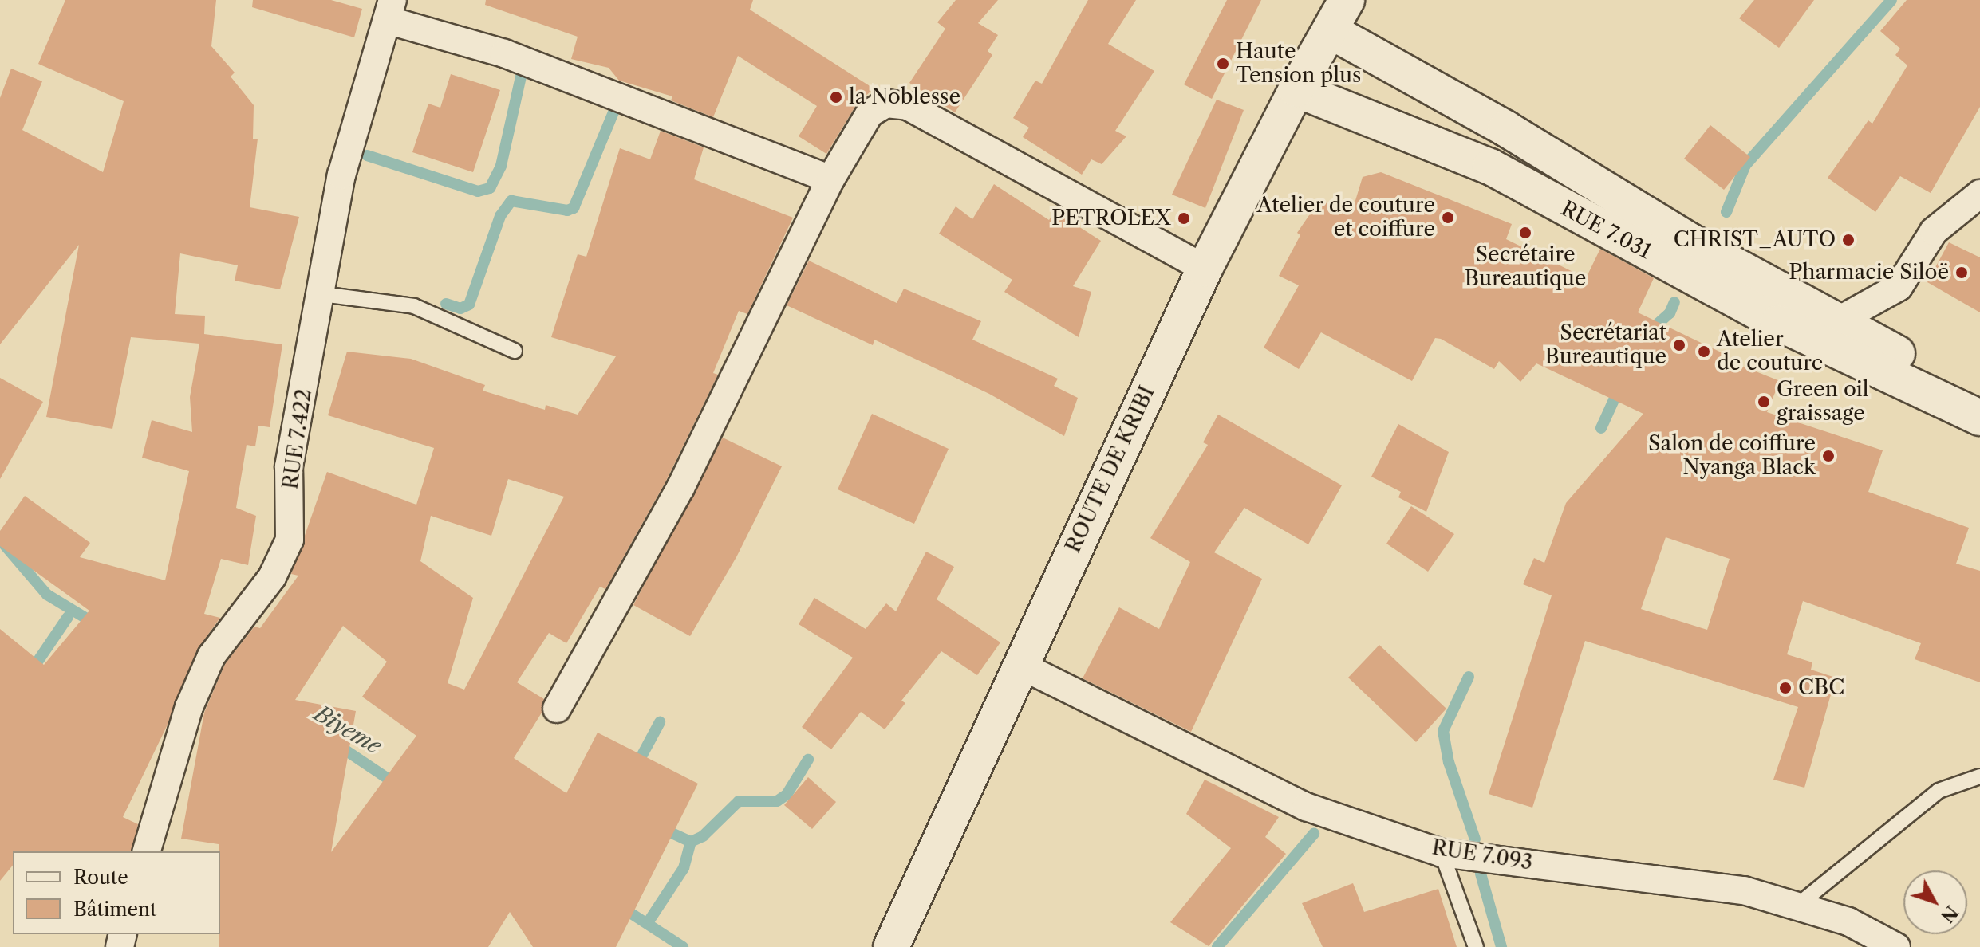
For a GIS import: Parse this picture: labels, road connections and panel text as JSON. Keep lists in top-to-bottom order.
{
  "streets": {
    "main road": ["RUE 7.031", "ROUTE DE KRIBI"],
    "street": ["RUE 7.422", "RUE 7.093"]
  },
  "crossings": [
    ["RUE 7.031", "ROUTE DE KRIBI"],
    ["ROUTE DE KRIBI", "RUE 7.093"]
  ],
  "water": ["Biyeme"],
  "places": [
    "Haute Tension plus",
    "la Noblesse",
    "Atelier de couture et coiffure",
    "PETROLEX",
    "Secrétaire Bureautique",
    "CHRIST_AUTO",
    "Pharmacie Siloë",
    "Secrétariat Bureautique",
    "Atelier de couture",
    "Green oil graissage",
    "Salon de coiffure Nyanga Black",
    "CBC"
  ],
  "legend": ["Route", "Bâtiment"],
  "north": "bottom right"
}
